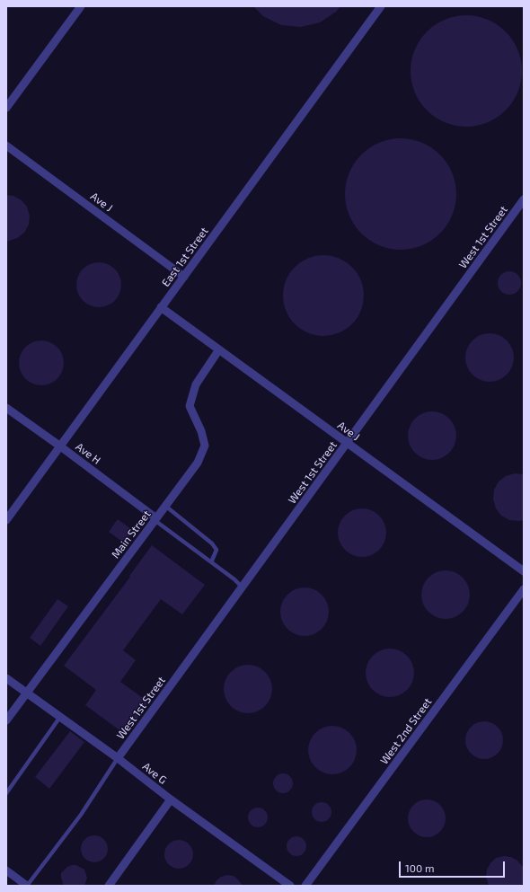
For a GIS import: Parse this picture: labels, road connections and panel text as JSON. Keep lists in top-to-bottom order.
{
  "streets": {
    "street": [
      "Ave J",
      "West 1st Street",
      "East 1st Street",
      "Ave H",
      "Main Street",
      "West 2nd Street",
      "Ave G"
    ]
  },
  "crossings": [
    ["Ave J", "West 1st Street"],
    ["Ave J", "East 1st Street"],
    ["Ave J", "Main Street"],
    ["West 1st Street", "Ave G"],
    ["East 1st Street", "Ave H"],
    ["Ave H", "Main Street"],
    ["Main Street", "Ave G"]
  ],
  "scale_bar": "100 m"
}
